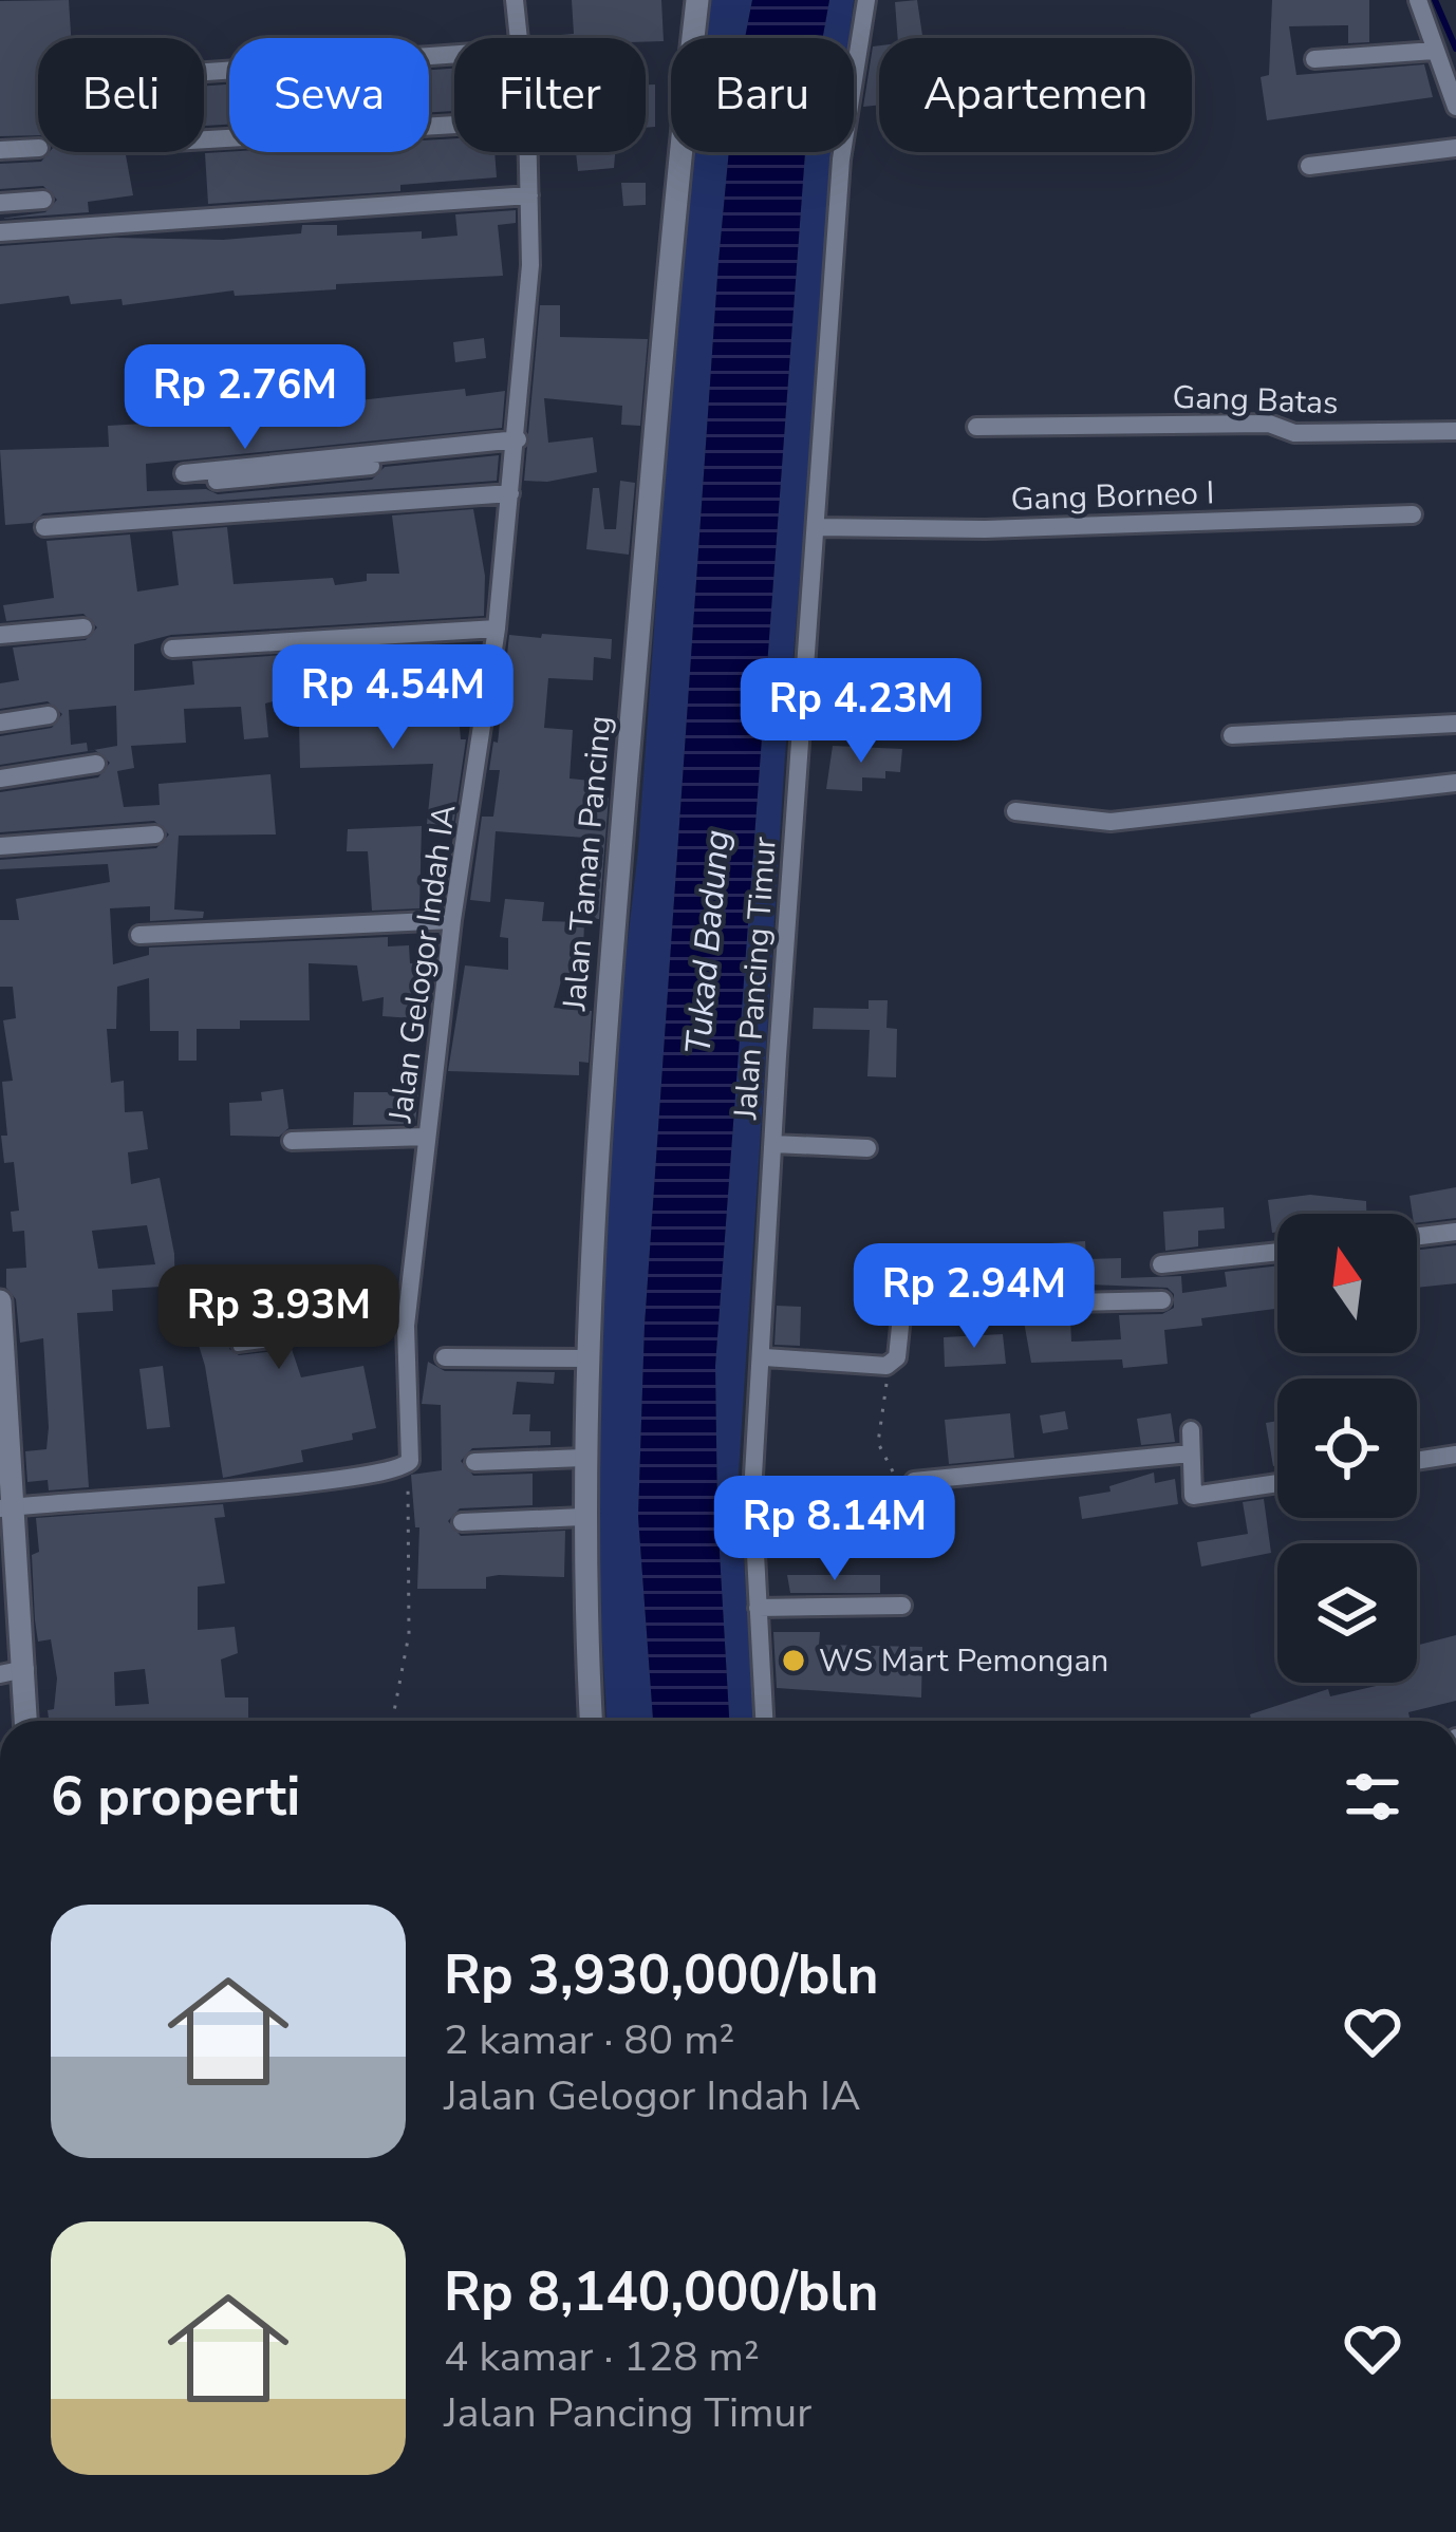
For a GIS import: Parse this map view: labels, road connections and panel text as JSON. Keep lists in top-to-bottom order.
{
  "streets": {
    "street": [
      "Gang Batas",
      "Gang Borneo I",
      "Jalan Taman Pancing",
      "Jalan Gelogor Indah IA",
      "Jalan Pancing Timur"
    ]
  },
  "crossings": [
    ["Gang Borneo I", "Jalan Pancing Timur"]
  ],
  "water": ["Tukad Badung"],
  "places": ["WS Mart Pemongan"],
  "north": "top",
  "page": {
    "chip": [
      "Beli",
      "Sewa",
      "Filter",
      "Baru",
      "Apartemen"
    ],
    "price": [
      "Rp 2.76M",
      "Rp 4.54M",
      "Rp 4.23M",
      "Rp 2.94M",
      "Rp 3.93M",
      "Rp 8.14M"
    ],
    "heading": "6 properti",
    "list": [
      {
        "name": "Rp 3,930,000/bln",
        "note": "2 kamar · 80 m² · Jalan Gelogor Indah IA"
      },
      {
        "name": "Rp 8,140,000/bln",
        "note": "4 kamar · 128 m² · Jalan Pancing Timur"
      }
    ]
  }
}
